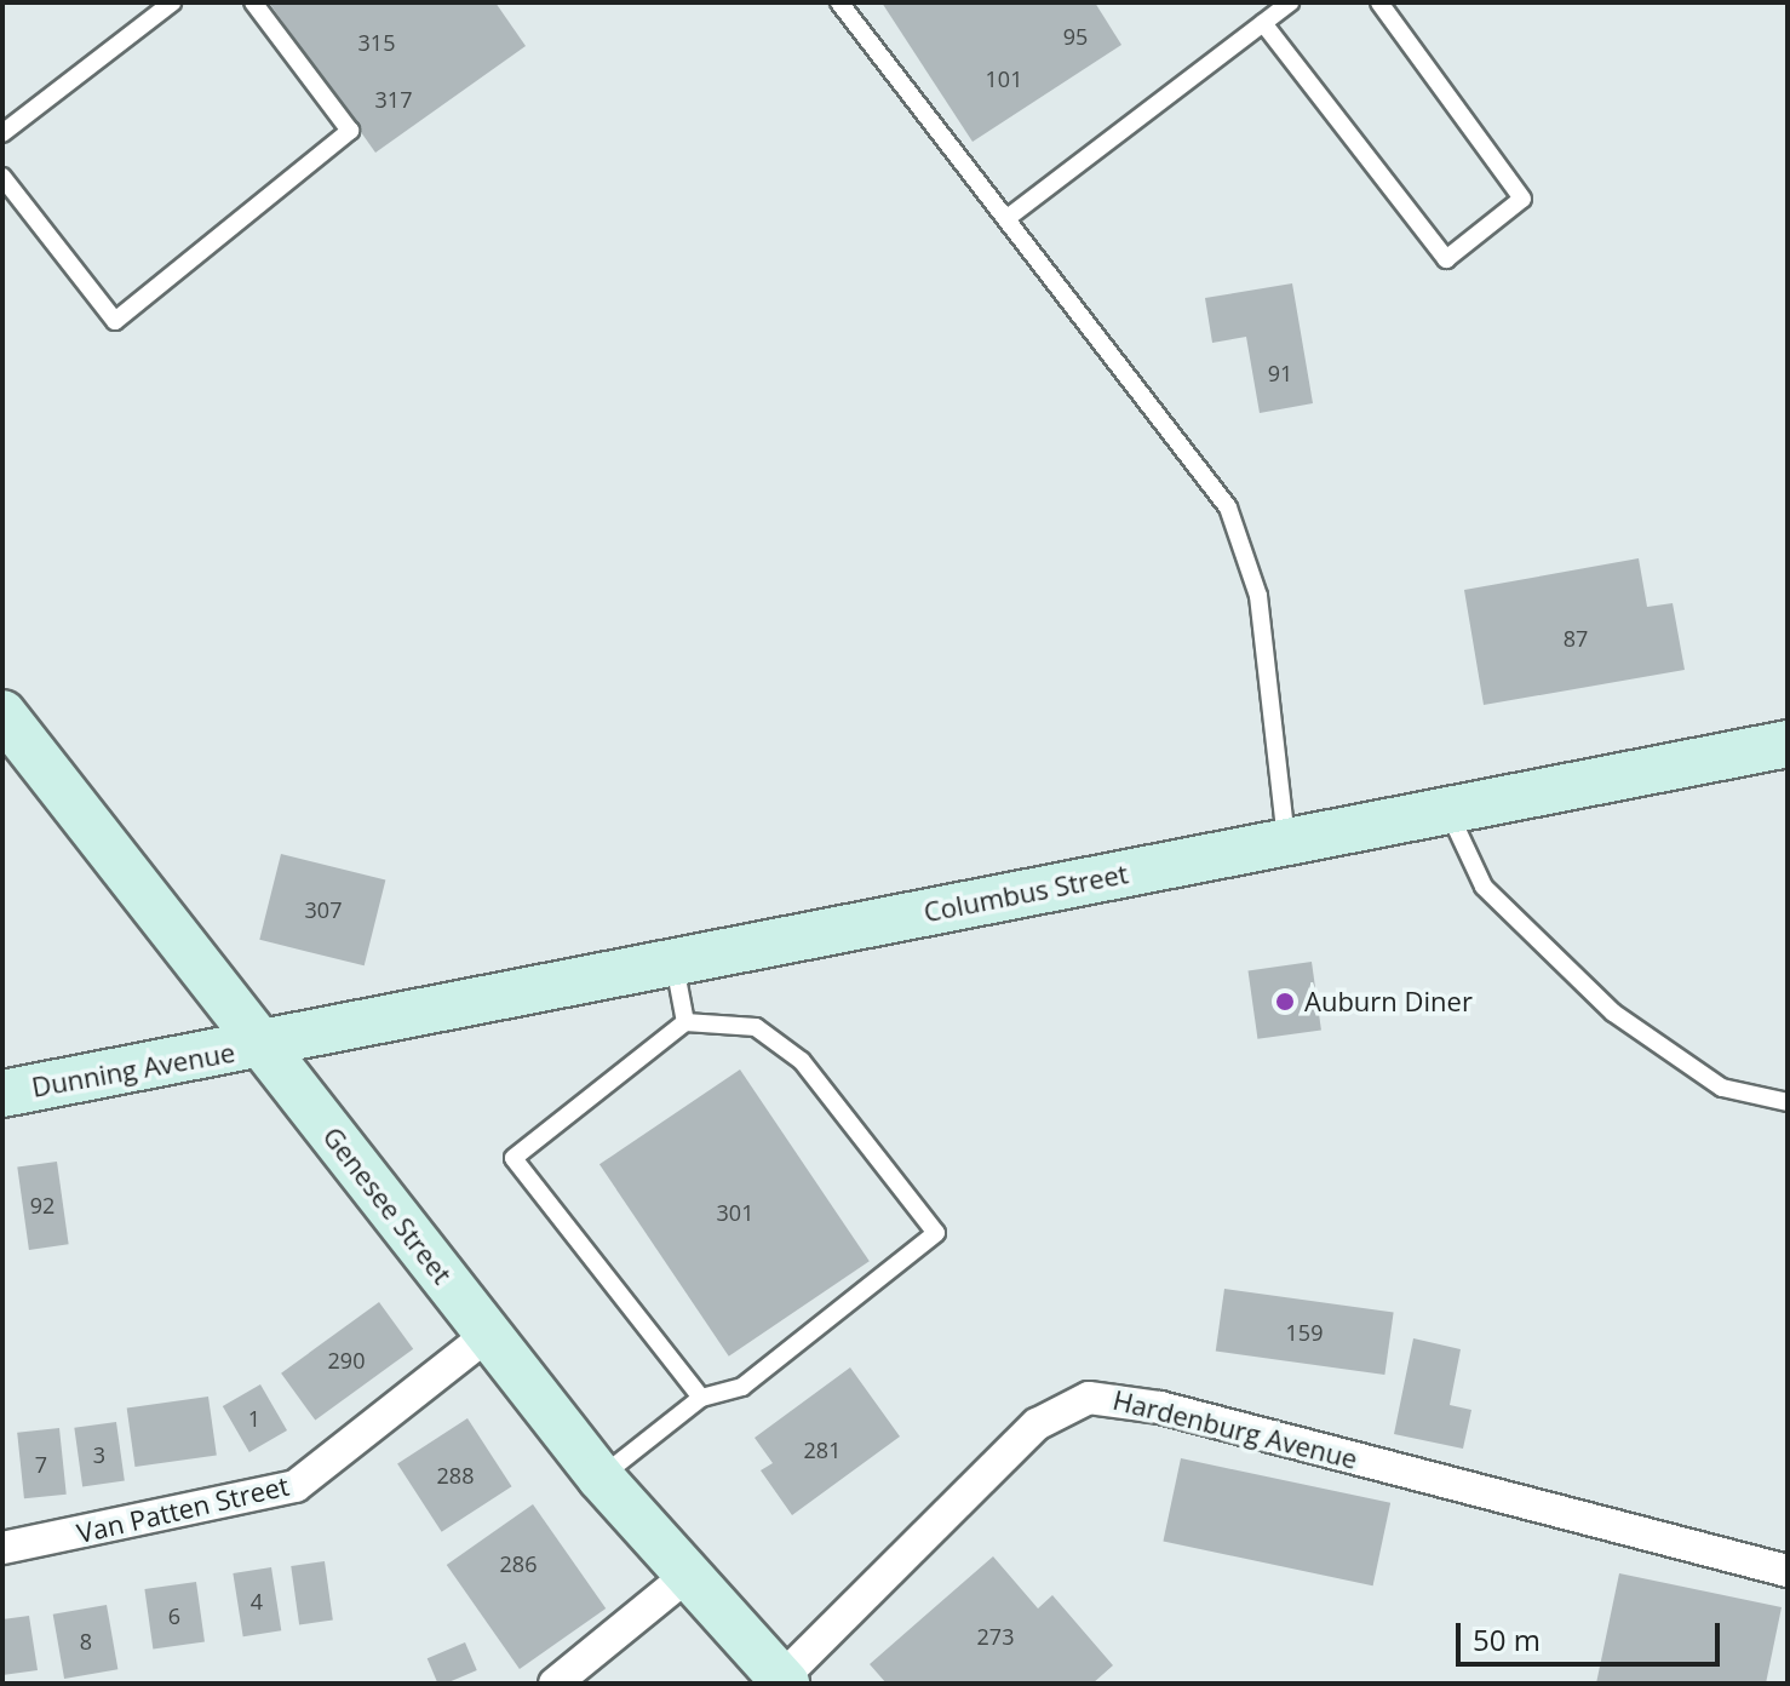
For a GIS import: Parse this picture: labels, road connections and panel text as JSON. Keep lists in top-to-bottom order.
{
  "streets": {
    "street": [
      "Columbus Street",
      "Dunning Avenue",
      "Genesee Street",
      "Hardenburg Avenue",
      "Van Patten Street"
    ]
  },
  "crossings": [
    ["Columbus Street", "Dunning Avenue"],
    ["Columbus Street", "Genesee Street"],
    ["Dunning Avenue", "Genesee Street"],
    ["Genesee Street", "Hardenburg Avenue"],
    ["Genesee Street", "Van Patten Street"]
  ],
  "places": ["Auburn Diner"],
  "house_numbers": [
    "95",
    "315",
    "101",
    "317",
    "91",
    "87",
    "307",
    "92",
    "301",
    "159",
    "290",
    "1",
    "281",
    "3",
    "7",
    "288",
    "286",
    "4",
    "6",
    "273",
    "8"
  ],
  "scale_bar": "50 m"
}
